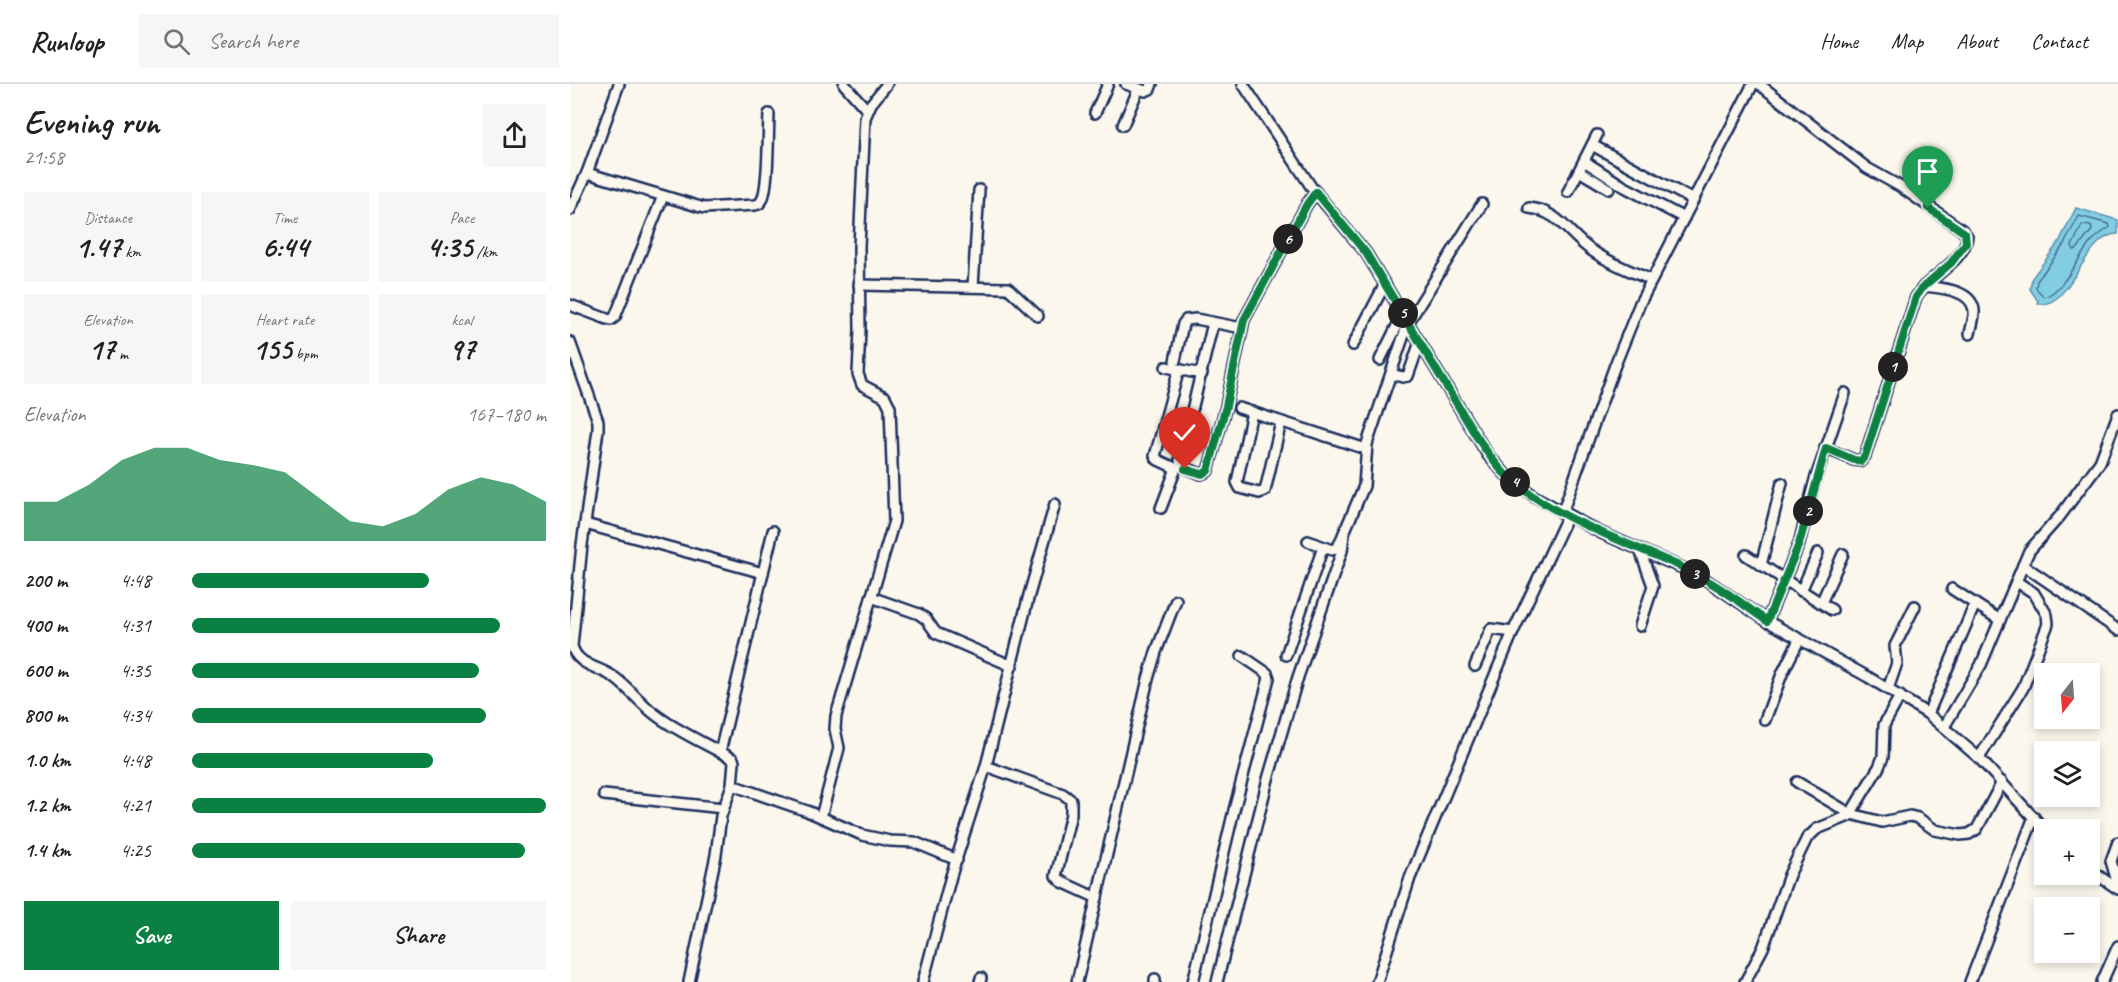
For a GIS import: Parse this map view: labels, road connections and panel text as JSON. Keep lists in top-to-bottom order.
{
  "north": "bottom",
  "page": {
    "header": "Runloop",
    "search": "Search here",
    "nav": [
      "Home",
      "Map",
      "About",
      "Contact"
    ],
    "heading": ["Evening run", "21:58"],
    "stats": [
      ["Distance", "1.47 km"],
      ["Time", "6:44"],
      ["Pace", "4:35 /km"],
      ["Elevation", "17 m"],
      ["Heart rate", "155 bpm"],
      ["kcal", "97"]
    ],
    "pins": [
      "6",
      "5",
      "1",
      "4",
      "2",
      "3"
    ],
    "chart": ["Elevation", "167–180 m"],
    "list": [
      {
        "name": "200 m",
        "note": "4:48"
      },
      {
        "name": "400 m",
        "note": "4:31"
      },
      {
        "name": "600 m",
        "note": "4:35"
      },
      {
        "name": "800 m",
        "note": "4:34"
      },
      {
        "name": "1.0 km",
        "note": "4:48"
      },
      {
        "name": "1.2 km",
        "note": "4:21"
      },
      {
        "name": "1.4 km",
        "note": "4:25"
      }
    ],
    "map_buttons": ["+", "−"],
    "buttons": ["Save", "Share"]
  }
}
